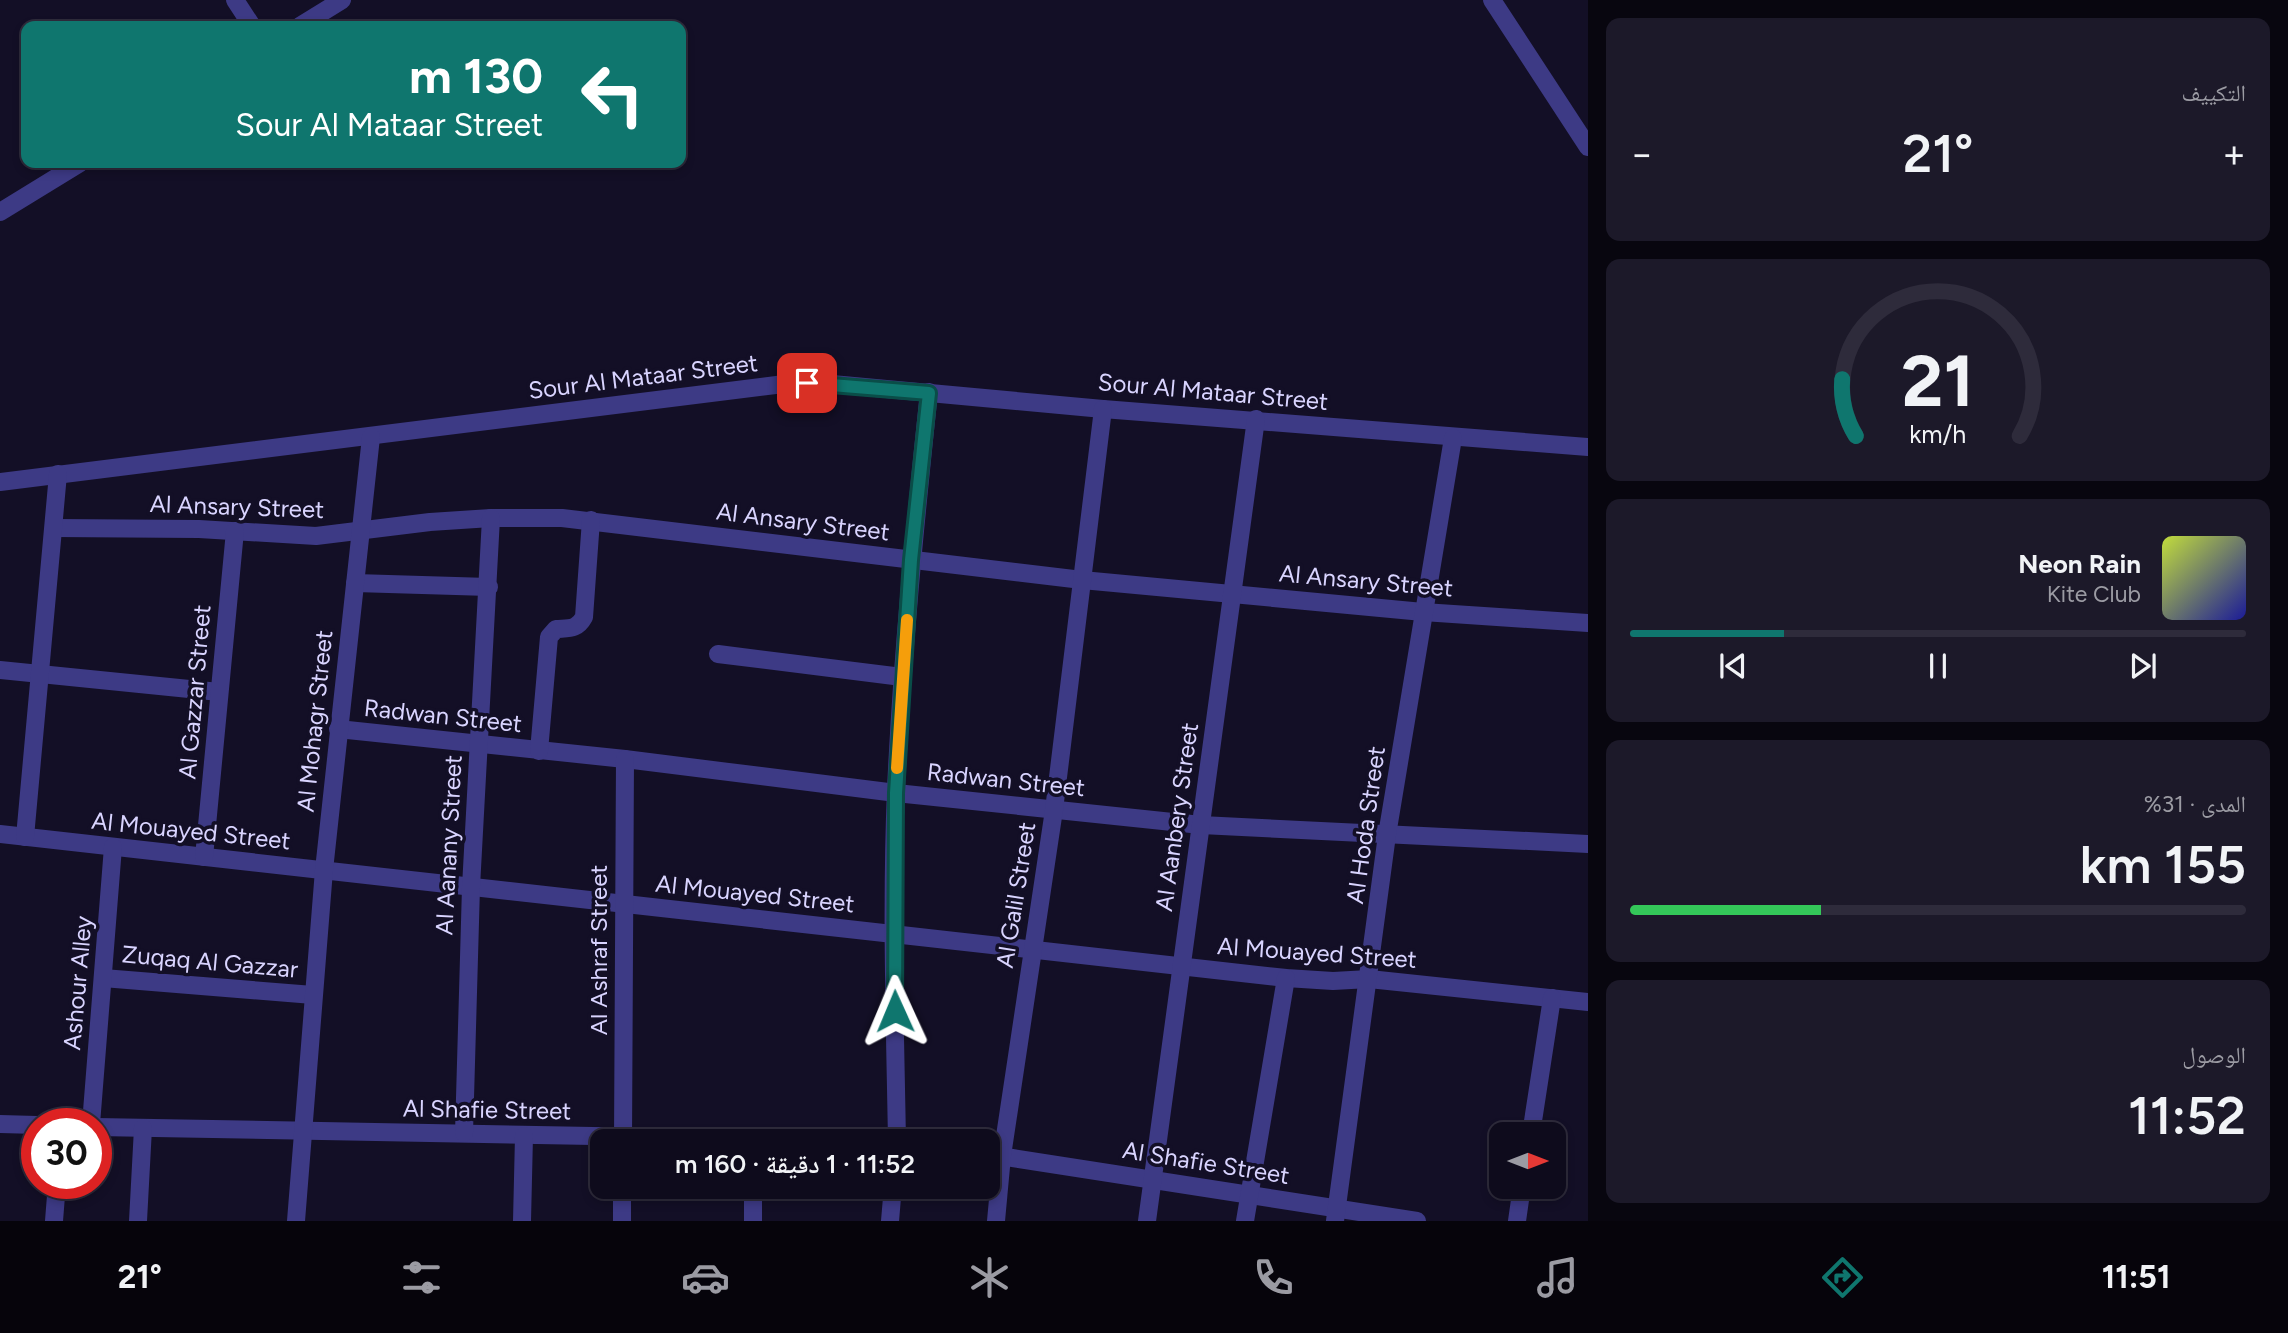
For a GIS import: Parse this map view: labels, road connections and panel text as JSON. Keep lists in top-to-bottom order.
{
  "streets": {
    "street": [
      "Sour Al Mataar Street",
      "Al Ansary Street",
      "Al Gazzar Street",
      "Radwan Street",
      "Al Mohagr Street",
      "Al Aanbery Street",
      "Al Hoda Street",
      "Al Mouayed Street",
      "Al Aanany Street",
      "Al Galil Street",
      "Al Ashraf Street",
      "Zuqaq Al Gazzar",
      "Ashour Alley",
      "Al Shafie Street"
    ]
  },
  "crossings": [
    ["Sour Al Mataar Street", "Al Mohagr Street"],
    ["Sour Al Mataar Street", "Al Aanbery Street"],
    ["Sour Al Mataar Street", "Al Hoda Street"],
    ["Sour Al Mataar Street", "Al Galil Street"],
    ["Al Ansary Street", "Al Gazzar Street"],
    ["Al Ansary Street", "Al Mohagr Street"],
    ["Al Ansary Street", "Al Aanbery Street"],
    ["Al Ansary Street", "Al Hoda Street"],
    ["Al Ansary Street", "Al Aanany Street"],
    ["Al Ansary Street", "Al Galil Street"],
    ["Al Gazzar Street", "Al Mouayed Street"],
    ["Radwan Street", "Al Mohagr Street"],
    ["Radwan Street", "Al Aanbery Street"],
    ["Radwan Street", "Al Hoda Street"],
    ["Radwan Street", "Al Aanany Street"],
    ["Radwan Street", "Al Galil Street"],
    ["Radwan Street", "Al Ashraf Street"],
    ["Al Mohagr Street", "Al Mouayed Street"],
    ["Al Mohagr Street", "Zuqaq Al Gazzar"],
    ["Al Mohagr Street", "Al Shafie Street"],
    ["Al Aanbery Street", "Al Mouayed Street"],
    ["Al Aanbery Street", "Al Shafie Street"],
    ["Al Hoda Street", "Al Mouayed Street"],
    ["Al Hoda Street", "Al Shafie Street"],
    ["Al Mouayed Street", "Al Aanany Street"],
    ["Al Mouayed Street", "Al Galil Street"],
    ["Al Mouayed Street", "Al Ashraf Street"],
    ["Al Mouayed Street", "Ashour Alley"],
    ["Al Aanany Street", "Al Shafie Street"],
    ["Zuqaq Al Gazzar", "Ashour Alley"]
  ],
  "north": "right",
  "page": {
    "tile": [
      "التكييف",
      ["المدى · 31%", "155 km"],
      ["الوصول", "11:52"]
    ],
    "turn": ["130 m", "Sour Al Mataar Street"],
    "heat": ["−", "21°", "+"],
    "song": ["Neon Rain", "Kite Club"],
    "limit": "30",
    "trip": "11:52 · 1 دقيقة · 160 m",
    "tabs": ["11:51", "21°"],
    "gauge": ["21", "km/h"]
  }
}
